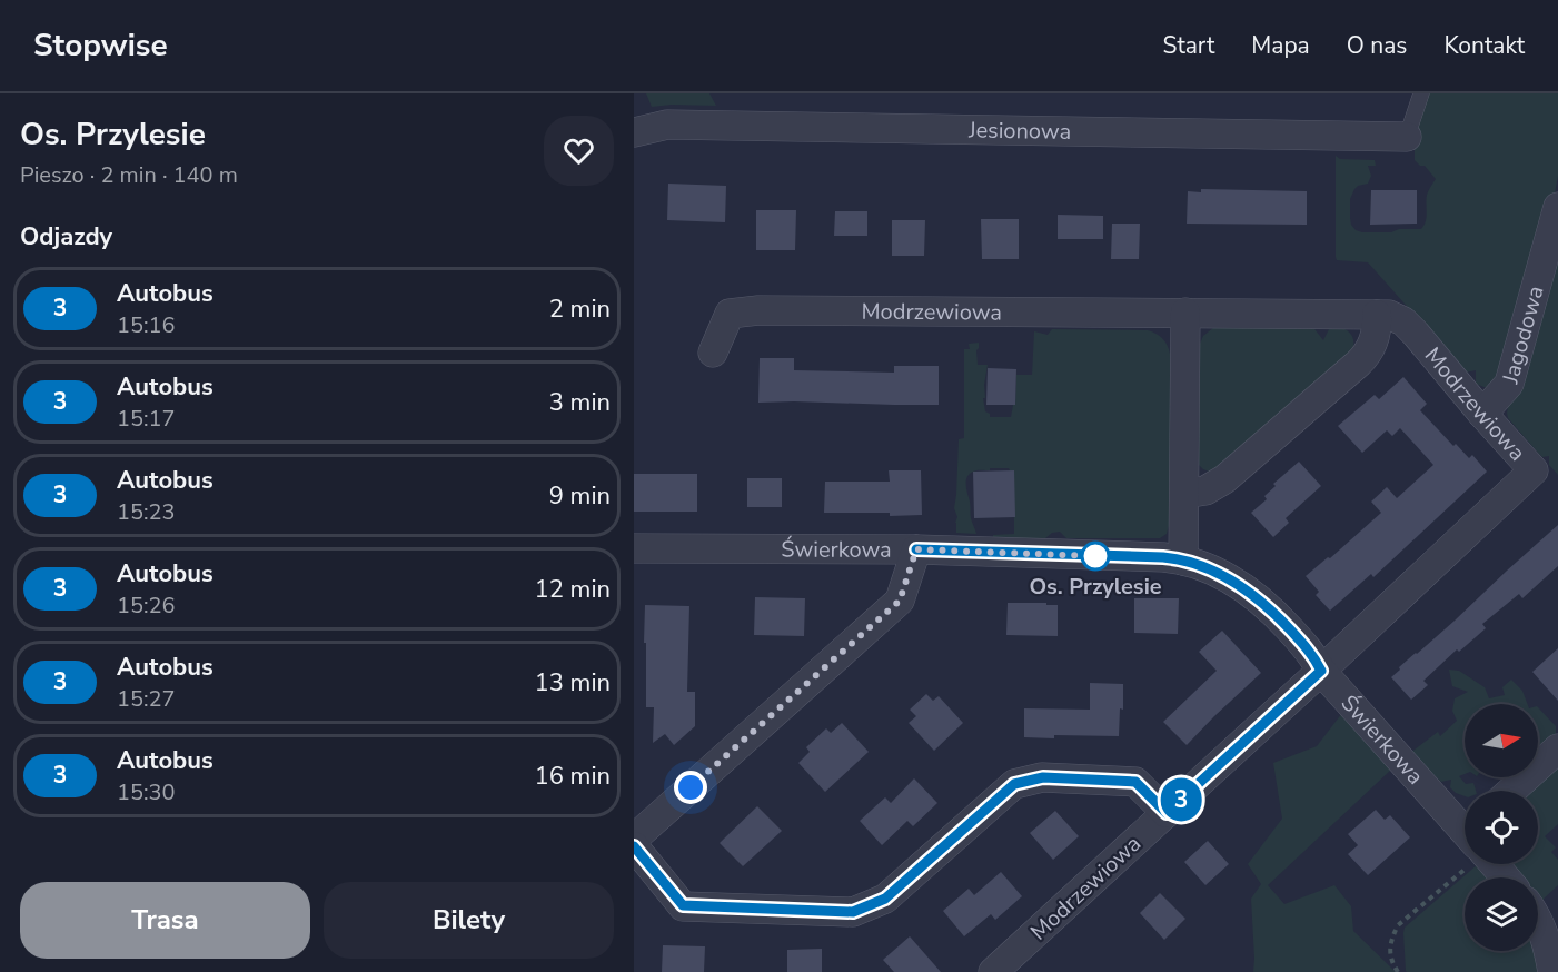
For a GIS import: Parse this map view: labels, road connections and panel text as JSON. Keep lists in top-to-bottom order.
{
  "streets": {
    "street": [
      "Jesionowa",
      "Modrzewiowa",
      "Jagodowa",
      "Świerkowa"
    ]
  },
  "crossings": [
    ["Modrzewiowa", "Jagodowa"],
    ["Modrzewiowa", "Świerkowa"]
  ],
  "places": ["Os. Przylesie"],
  "lines": ["bus line 3"],
  "north": "right",
  "page": {
    "header": "Stopwise",
    "nav": [
      "Start",
      "Mapa",
      "O nas",
      "Kontakt"
    ],
    "heading": [
      ["Os. Przylesie", "Pieszo · 2 min · 140 m"],
      "Odjazdy"
    ],
    "on_map": "3",
    "list": [
      {
        "mark": "3",
        "name": "Autobus",
        "note": "15:16",
        "value": "2 min"
      },
      {
        "mark": "3",
        "name": "Autobus",
        "note": "15:17",
        "value": "3 min"
      },
      {
        "mark": "3",
        "name": "Autobus",
        "note": "15:23",
        "value": "9 min"
      },
      {
        "mark": "3",
        "name": "Autobus",
        "note": "15:26",
        "value": "12 min"
      },
      {
        "mark": "3",
        "name": "Autobus",
        "note": "15:27",
        "value": "13 min"
      },
      {
        "mark": "3",
        "name": "Autobus",
        "note": "15:30",
        "value": "16 min"
      }
    ],
    "buttons": ["Trasa", "Bilety"]
  }
}
